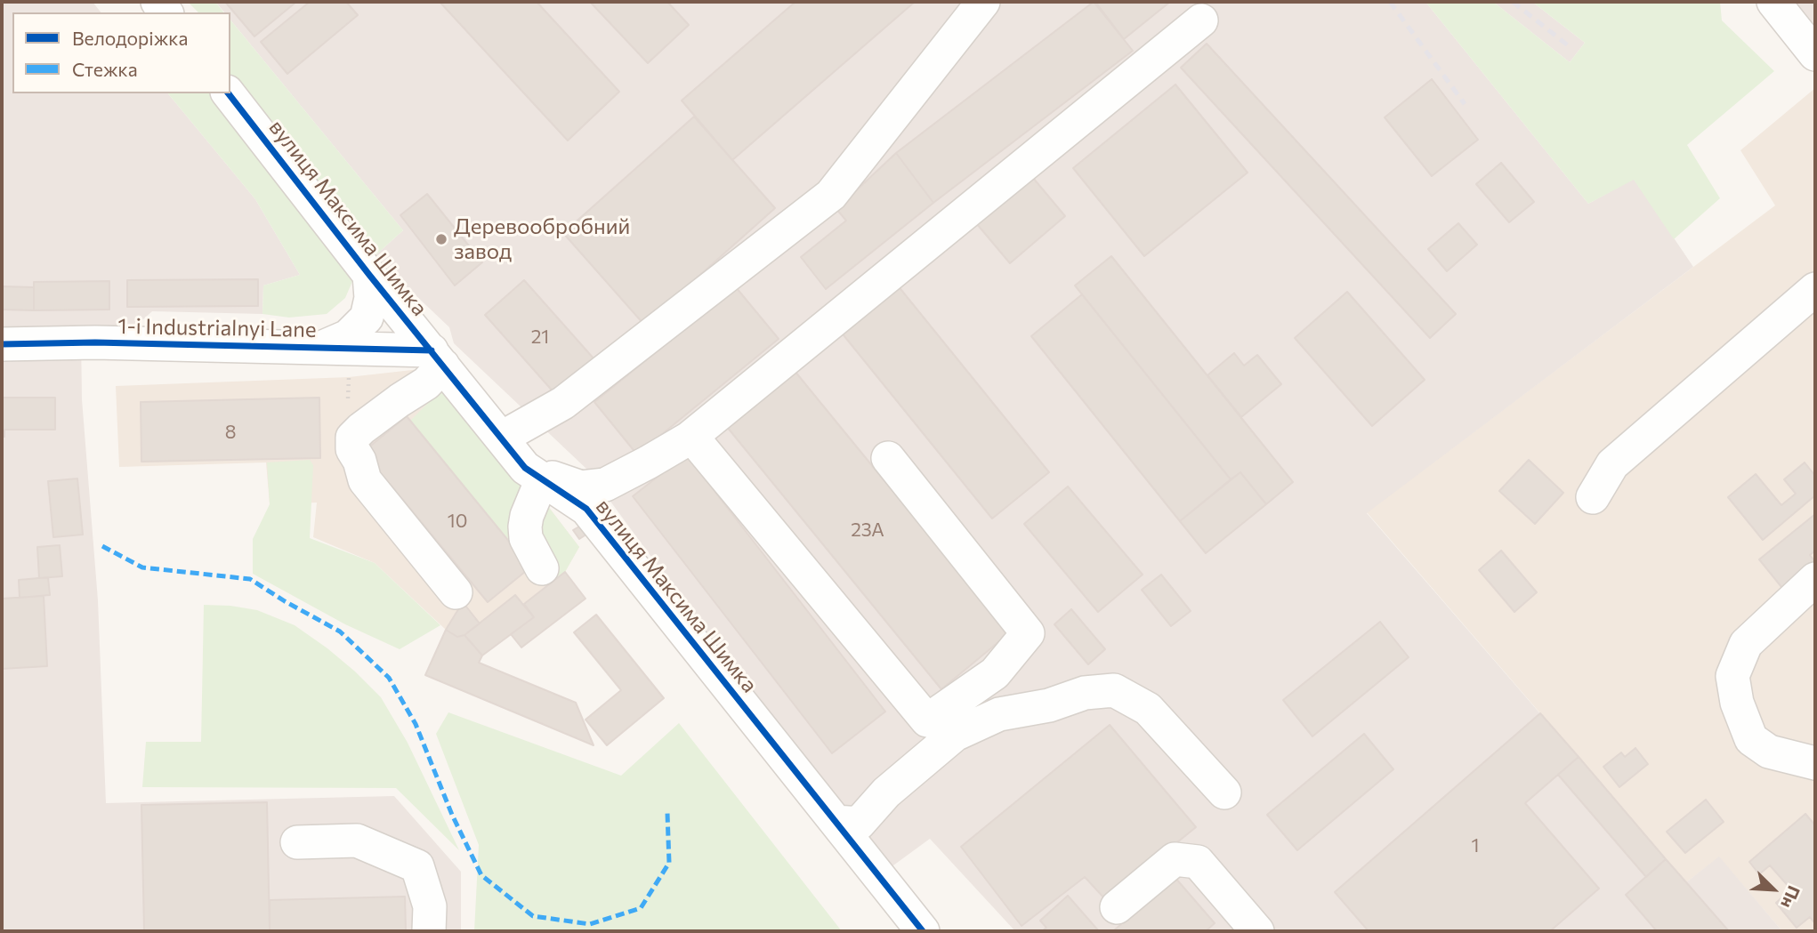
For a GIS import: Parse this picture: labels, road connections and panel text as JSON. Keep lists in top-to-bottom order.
{
  "streets": {
    "street": ["вулиця Максима Шимка", "1-i Industrialnyi Lane"]
  },
  "crossings": [
    ["вулиця Максима Шимка", "1-i Industrialnyi Lane"]
  ],
  "places": ["Деревообробний завод"],
  "house_numbers": [
    "21",
    "8",
    "10",
    "23А",
    "1"
  ],
  "legend": ["Велодоріжка", "Стежка"],
  "north": "bottom right"
}
